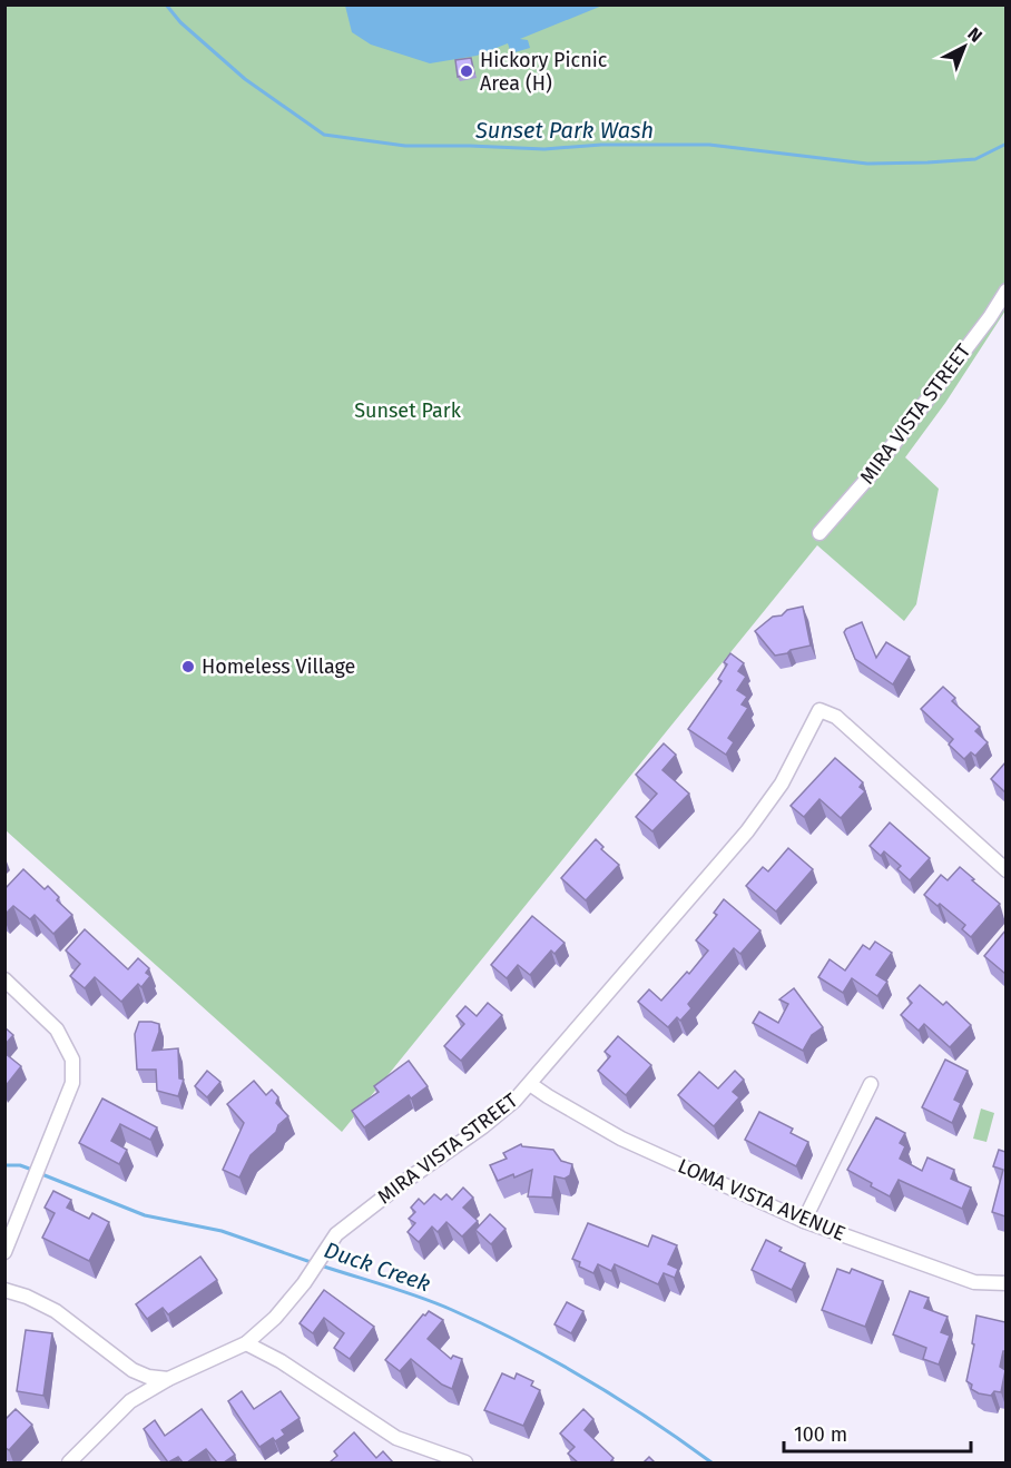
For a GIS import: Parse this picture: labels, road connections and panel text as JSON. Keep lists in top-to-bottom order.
{
  "streets": {
    "street": ["MIRA VISTA STREET", "LOMA VISTA AVENUE"]
  },
  "crossings": [
    ["MIRA VISTA STREET", "LOMA VISTA AVENUE"]
  ],
  "water": ["Sunset Park Wash", "Duck Creek"],
  "parks": ["Sunset Park"],
  "places": ["Hickory Picnic Area (H)", "Homeless Village"],
  "scale_bar": "100 m",
  "north": "top right"
}
